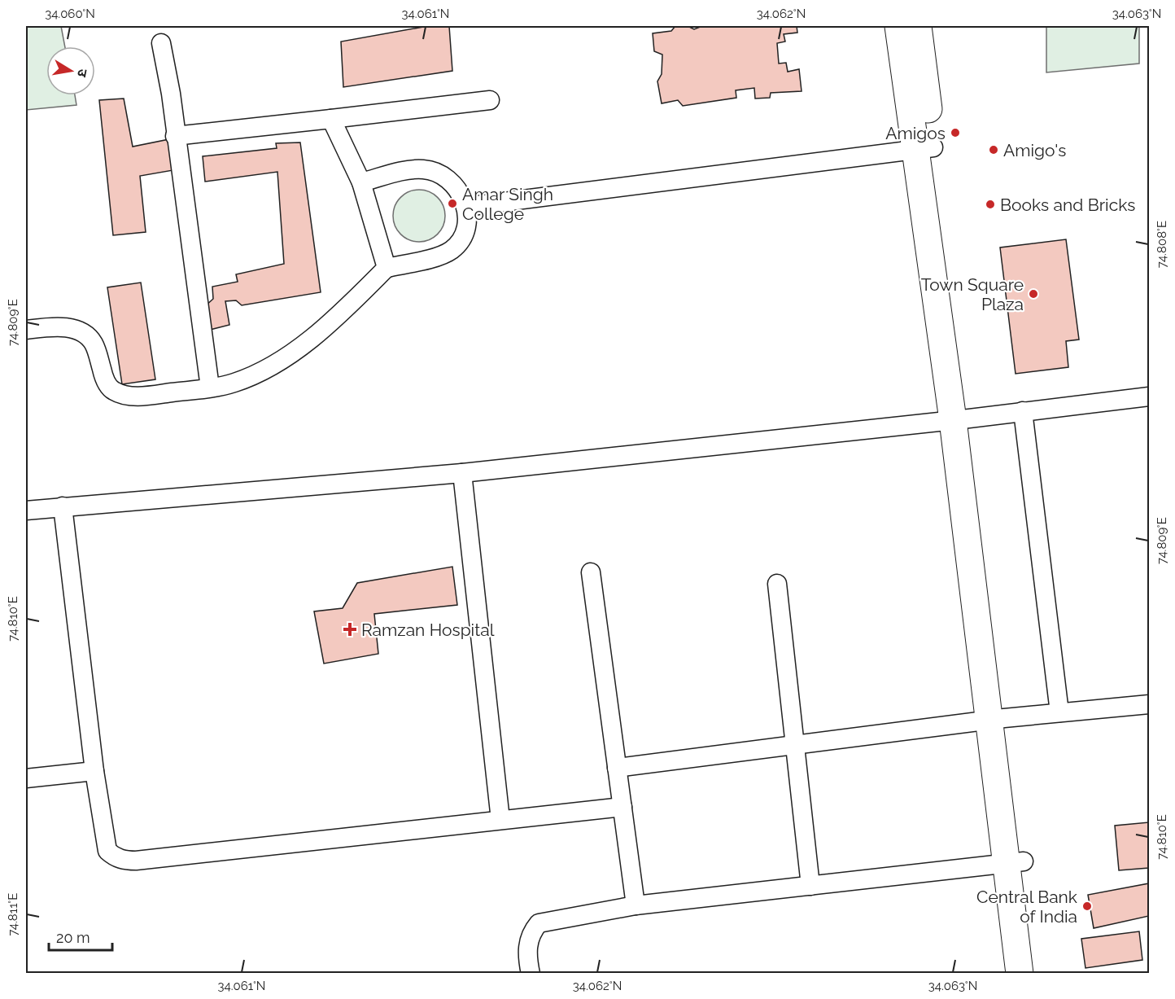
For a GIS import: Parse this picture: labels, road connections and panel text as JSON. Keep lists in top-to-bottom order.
{
  "places": {
    "other": [
      "Amigos",
      "Amigo's",
      "Amar Singh College",
      "Books and Bricks",
      "Town Square Plaza",
      "Central Bank of India"
    ],
    "health": ["Ramzan Hospital"]
  },
  "scale_bar": "20 m",
  "north": "right",
  "coordinates": [
    "34.060°N",
    "34.061°N",
    "34.062°N",
    "34.063°N",
    "74.808°E",
    "74.809°E",
    "74.810°E",
    "74.811°E"
  ]
}
